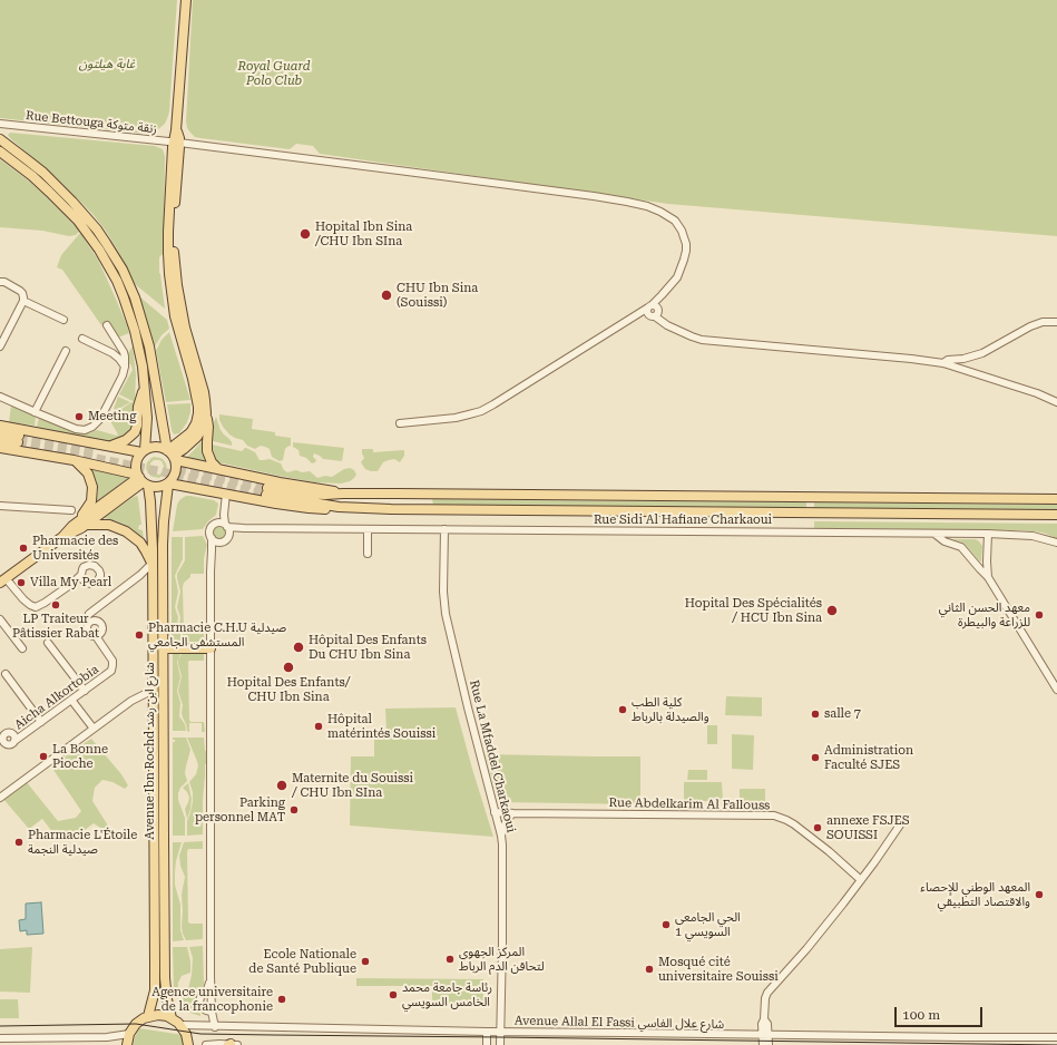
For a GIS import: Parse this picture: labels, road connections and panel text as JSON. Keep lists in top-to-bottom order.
{
  "streets": {
    "main road": ["Avenue Ibn Rochd شارع ابن رشد"],
    "street": [
      "Rue Bettouga زنقة متوكة",
      "Rue Sidi Al Hafiane Charkaoui",
      "Aicha Alkortobia",
      "Rue La Mfaddel Charkaoui",
      "Rue Abdelkarim Al Fallouss",
      "Avenue Allal El Fassi شارع علال الفاسي"
    ]
  },
  "crossings": [
    ["Rue Sidi Al Hafiane Charkaoui", "Rue La Mfaddel Charkaoui"],
    ["Rue La Mfaddel Charkaoui", "Rue Abdelkarim Al Fallouss"],
    ["Rue La Mfaddel Charkaoui", "Avenue Allal El Fassi شارع علال الفاسي"]
  ],
  "parks": ["غابة هيلتون", "Royal Guard Polo Club"],
  "places": [
    "Hopital Ibn Sina /CHU Ibn SIna",
    "CHU Ibn Sina (Souissi)",
    "Meeting",
    "Pharmacie des Universités",
    "Villa My Pearl",
    "LP Traiteur Pâtissier Rabat",
    "Hopital Des Spécialités / HCU Ibn Sina",
    "معهد الحسن الثاني للزراعة والبيطرة",
    "Pharmacie C.H.U صيدلية المستشفى الجامعي",
    "Hôpital Des Enfants Du CHU Ibn Sina",
    "Hopital Des Enfants/ CHU Ibn Sina",
    "كلية الطب والصيدلة بالرباط",
    "salle 7",
    "Hôpital matérintés Souissi",
    "La Bonne Pioche",
    "Administration Faculté SJES",
    "Maternite du Souissi / CHU Ibn SIna",
    "Parking personnel MAT",
    "annexe FSJES SOUISSI",
    "Pharmacie L'Étoile صيدلية النجمة",
    "المعهد الوطني للإحصاء والاقتصاد التطبيقي",
    "الحي الجامعي السويسي 1",
    "المركز الجهوي لتحاقن الدم الرباط",
    "Ecole Nationale de Santé Publique",
    "Mosqué cité universitaire Souissi",
    "رئاسة جامعة محمد الخامس السويسي",
    "Agence universitaire de la francophonie"
  ],
  "scale_bar": "100 m"
}
